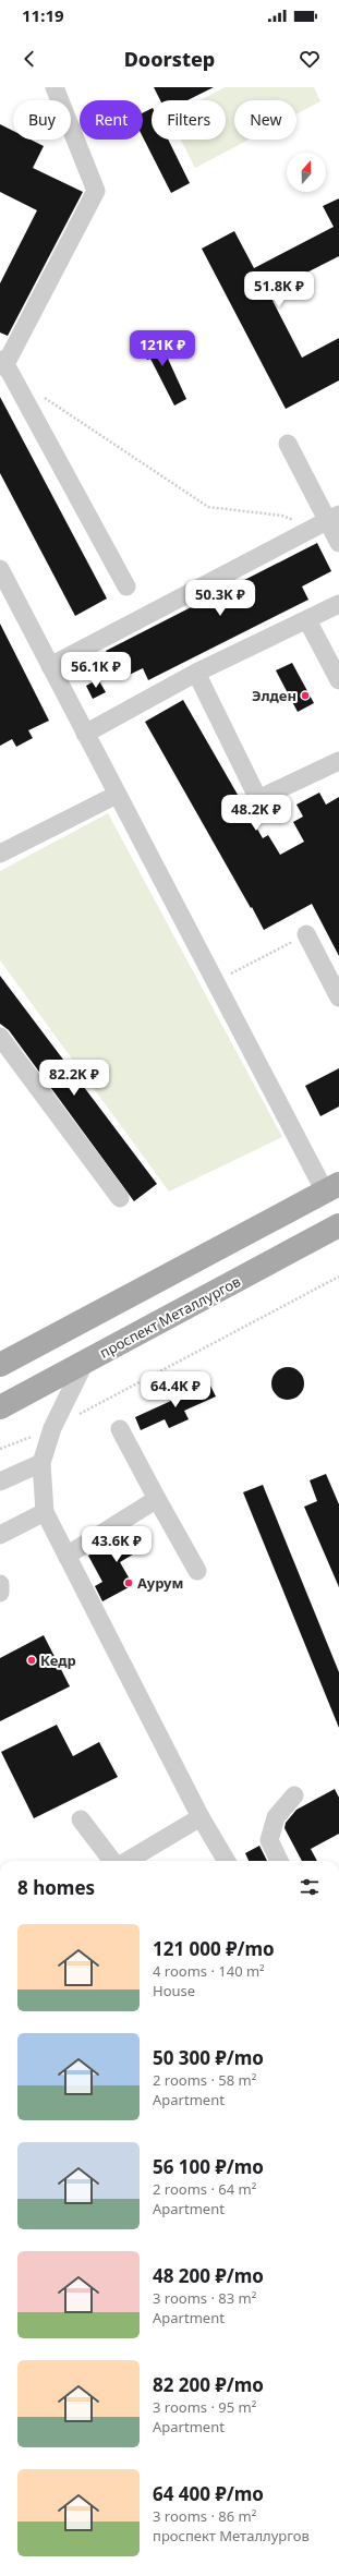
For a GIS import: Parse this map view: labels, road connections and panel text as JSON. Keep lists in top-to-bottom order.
{
  "streets": {
    "main road": ["проспект Металлургов"]
  },
  "places": ["Элден", "Аурум", "Кедр"],
  "north": "top",
  "page": {
    "status": "11:19",
    "header": "Doorstep",
    "chip": [
      "Buy",
      "Rent",
      "Filters",
      "New"
    ],
    "price": [
      "51.8K ₽",
      "121K ₽",
      "50.3K ₽",
      "56.1K ₽",
      "48.2K ₽",
      "82.2K ₽",
      "64.4K ₽",
      "43.6K ₽"
    ],
    "heading": "8 homes",
    "list": [
      {
        "name": "121 000 ₽/mo",
        "note": "4 rooms · 140 m² · House"
      },
      {
        "name": "50 300 ₽/mo",
        "note": "2 rooms · 58 m² · Apartment"
      },
      {
        "name": "56 100 ₽/mo",
        "note": "2 rooms · 64 m² · Apartment"
      },
      {
        "name": "48 200 ₽/mo",
        "note": "3 rooms · 83 m² · Apartment"
      },
      {
        "name": "82 200 ₽/mo",
        "note": "3 rooms · 95 m² · Apartment"
      },
      {
        "name": "64 400 ₽/mo",
        "note": "3 rooms · 86 m² · проспект Металлургов"
      }
    ]
  }
}
